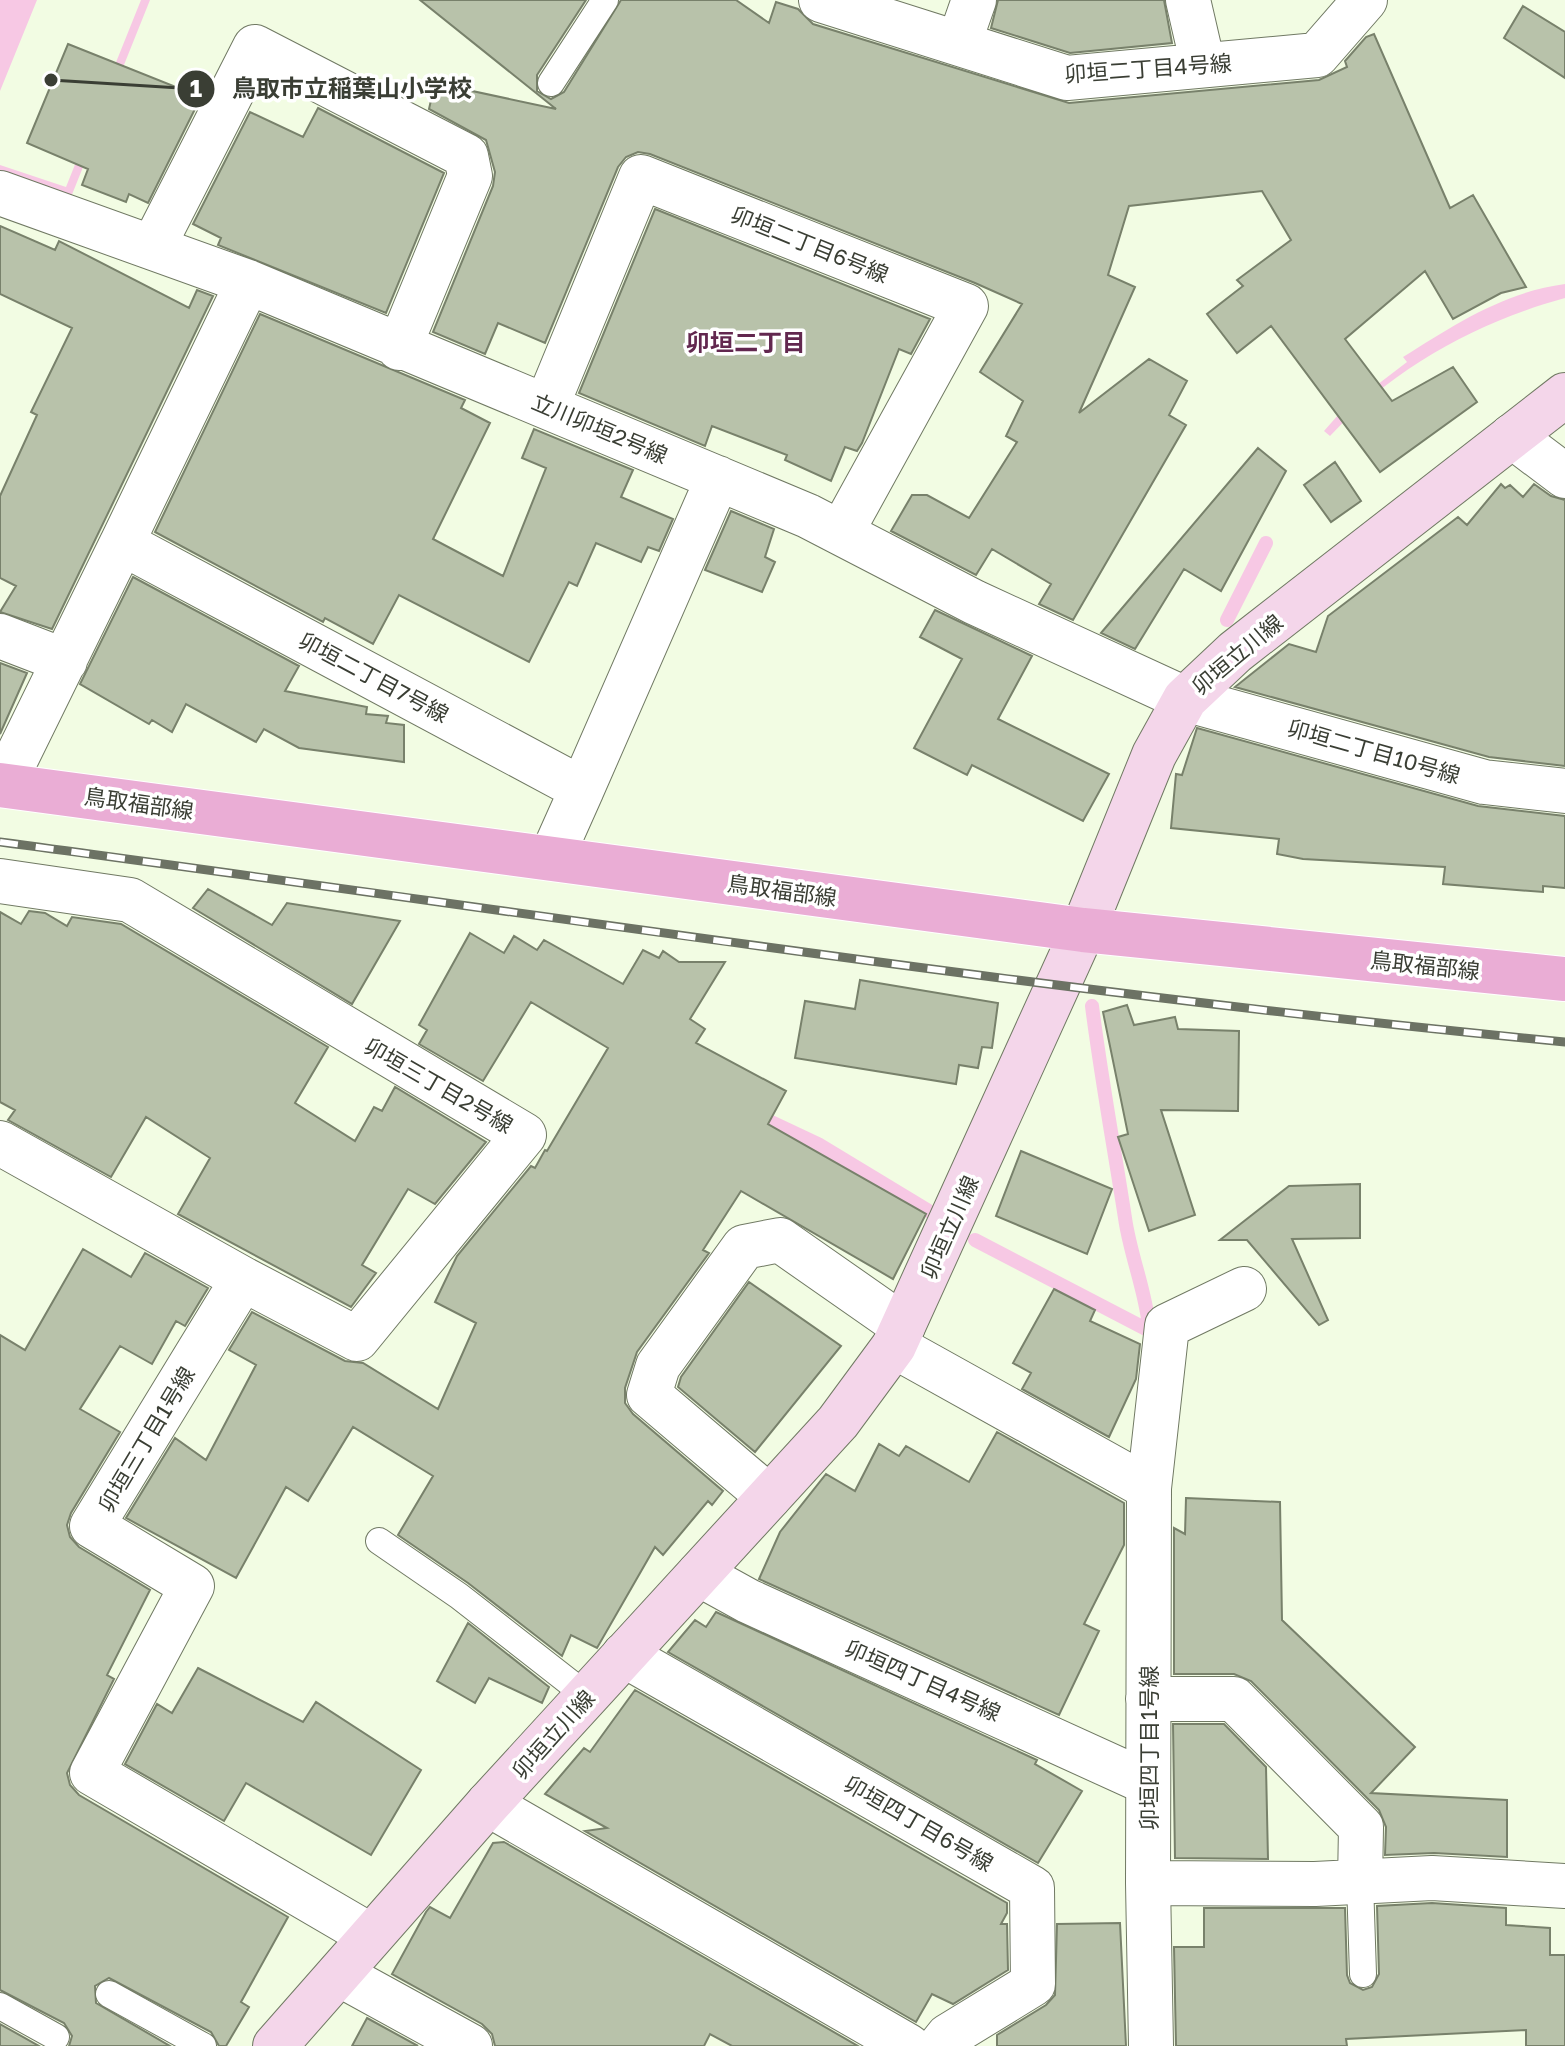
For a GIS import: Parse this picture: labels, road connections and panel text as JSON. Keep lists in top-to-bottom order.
{
  "streets": {
    "main road": ["鳥取福部線"],
    "street": [
      "卯垣二丁目4号線",
      "卯垣二丁目6号線",
      "立川卯垣2号線",
      "卯垣立川線",
      "卯垣二丁目7号線",
      "卯垣二丁目10号線",
      "卯垣三丁目2号線",
      "卯垣三丁目1号線",
      "卯垣四丁目4号線",
      "卯垣四丁目1号線",
      "卯垣四丁目6号線"
    ]
  },
  "crossings": [
    ["卯垣二丁目6号線", "立川卯垣2号線"],
    ["立川卯垣2号線", "卯垣立川線"],
    ["立川卯垣2号線", "卯垣二丁目10号線"],
    ["卯垣立川線", "卯垣二丁目10号線"],
    ["卯垣立川線", "鳥取福部線"],
    ["卯垣立川線", "卯垣三丁目1号線"],
    ["卯垣立川線", "卯垣四丁目4号線"],
    ["卯垣立川線", "卯垣四丁目6号線"],
    ["卯垣三丁目2号線", "卯垣三丁目1号線"],
    ["卯垣四丁目4号線", "卯垣四丁目1号線"]
  ],
  "districts": ["卯垣二丁目"],
  "places": ["鳥取市立稲葉山小学校"]
}
